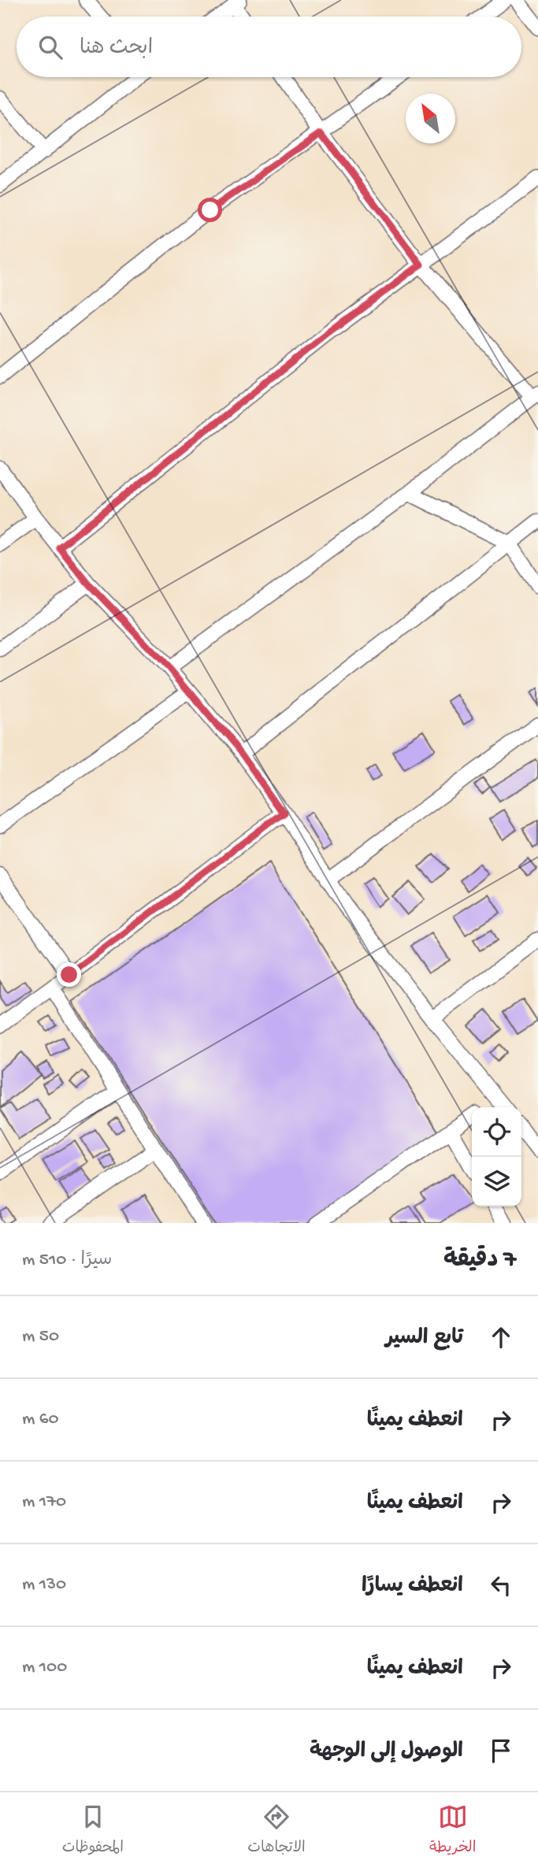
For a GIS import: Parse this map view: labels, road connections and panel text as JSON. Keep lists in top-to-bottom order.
{
  "north": "top left",
  "page": {
    "search": "ابحث هنا",
    "heading": ["7 دقيقة", "سيرًا · 510 m"],
    "list": [
      ["تابع السير", "50 m"],
      ["انعطف يمينًا", "60 m"],
      ["انعطف يمينًا", "170 m"],
      ["انعطف يسارًا", "130 m"],
      ["انعطف يمينًا", "100 m"],
      "الوصول إلى الوجهة"
    ],
    "nav": ["الخريطة", "الاتجاهات", "المحفوظات"]
  }
}
